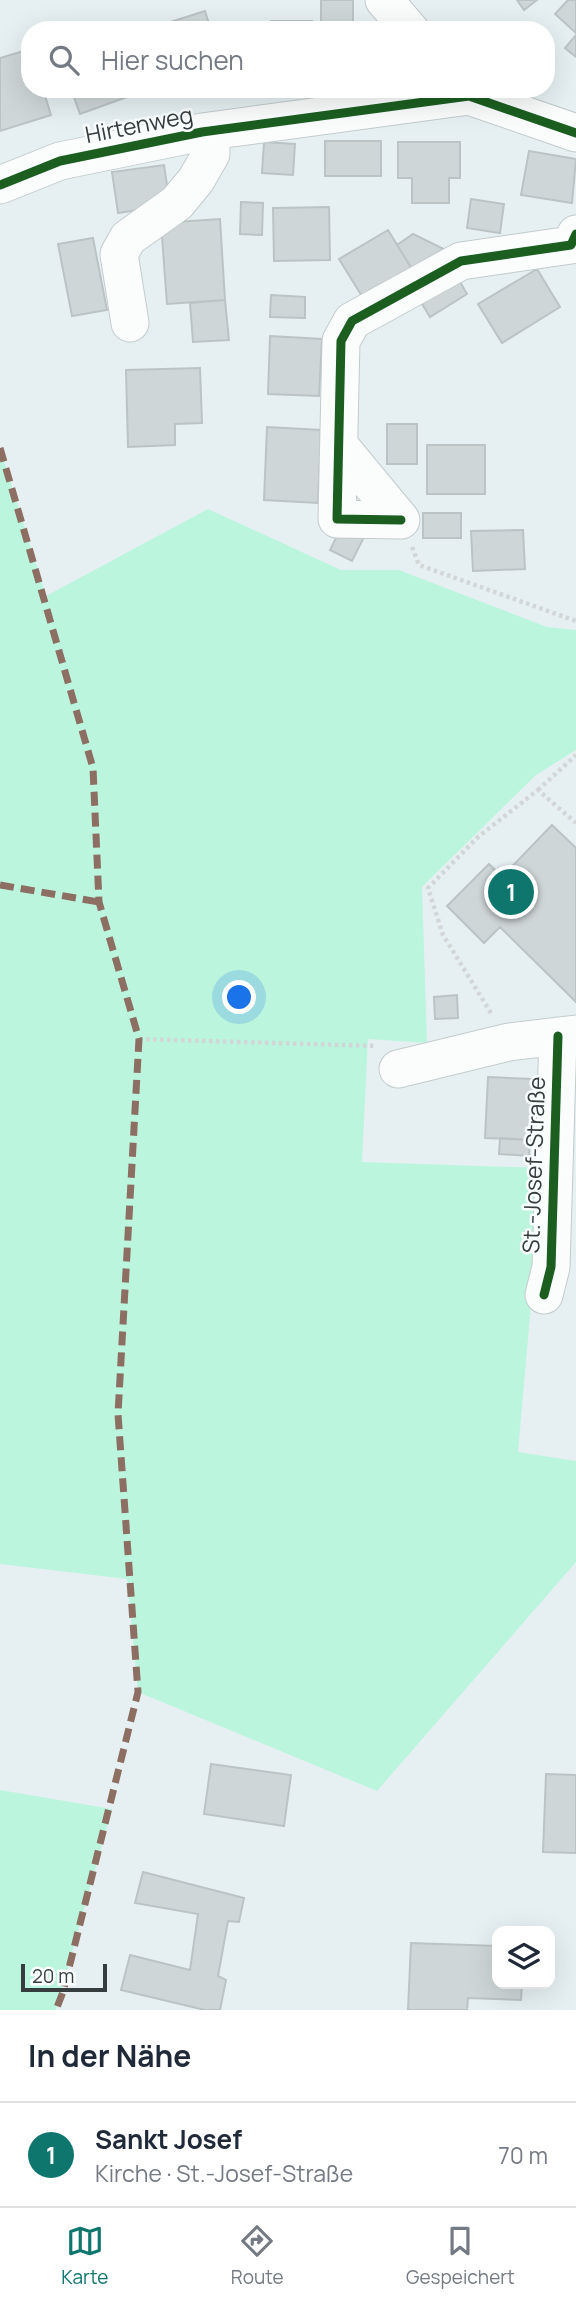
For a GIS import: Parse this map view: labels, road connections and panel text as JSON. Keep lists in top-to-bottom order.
{
  "streets": {
    "street": ["Hirtenweg", "St.-Josef-Straße"]
  },
  "scale_bar": "20 m",
  "page": {
    "search": "Hier suchen",
    "pins": "1",
    "scale": "20 m",
    "heading": "In der Nähe",
    "list": [
      {
        "mark": "1",
        "name": "Sankt Josef",
        "note": "Kirche · St.-Josef-Straße",
        "value": "70 m"
      }
    ],
    "nav": ["Karte", "Route", "Gespeichert"]
  }
}
